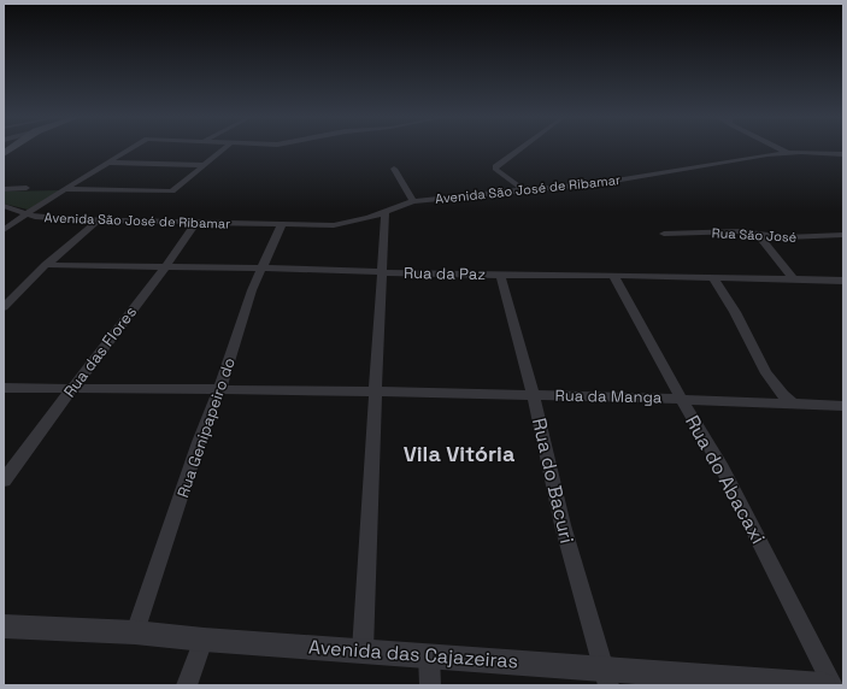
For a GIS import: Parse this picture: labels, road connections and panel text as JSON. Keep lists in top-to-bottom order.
{
  "streets": {
    "street": [
      "Avenida São José de Ribamar",
      "Rua São José",
      "Rua da Paz",
      "Rua das Flores",
      "Rua da Manga",
      "Rua Genipapeiro do",
      "Rua do Abacaxi",
      "Rua do Bacuri",
      "Avenida das Cajazeiras"
    ]
  },
  "crossings": [
    ["Avenida São José de Ribamar", "Rua das Flores"],
    ["Avenida São José de Ribamar", "Rua Genipapeiro do"],
    ["Rua da Paz", "Rua das Flores"],
    ["Rua da Paz", "Rua Genipapeiro do"],
    ["Rua da Paz", "Rua do Abacaxi"],
    ["Rua da Paz", "Rua do Bacuri"],
    ["Rua das Flores", "Rua da Manga"],
    ["Rua da Manga", "Rua Genipapeiro do"],
    ["Rua da Manga", "Rua do Abacaxi"],
    ["Rua da Manga", "Rua do Bacuri"],
    ["Rua Genipapeiro do", "Avenida das Cajazeiras"],
    ["Rua do Bacuri", "Avenida das Cajazeiras"]
  ],
  "districts": ["Vila Vitória"]
}
